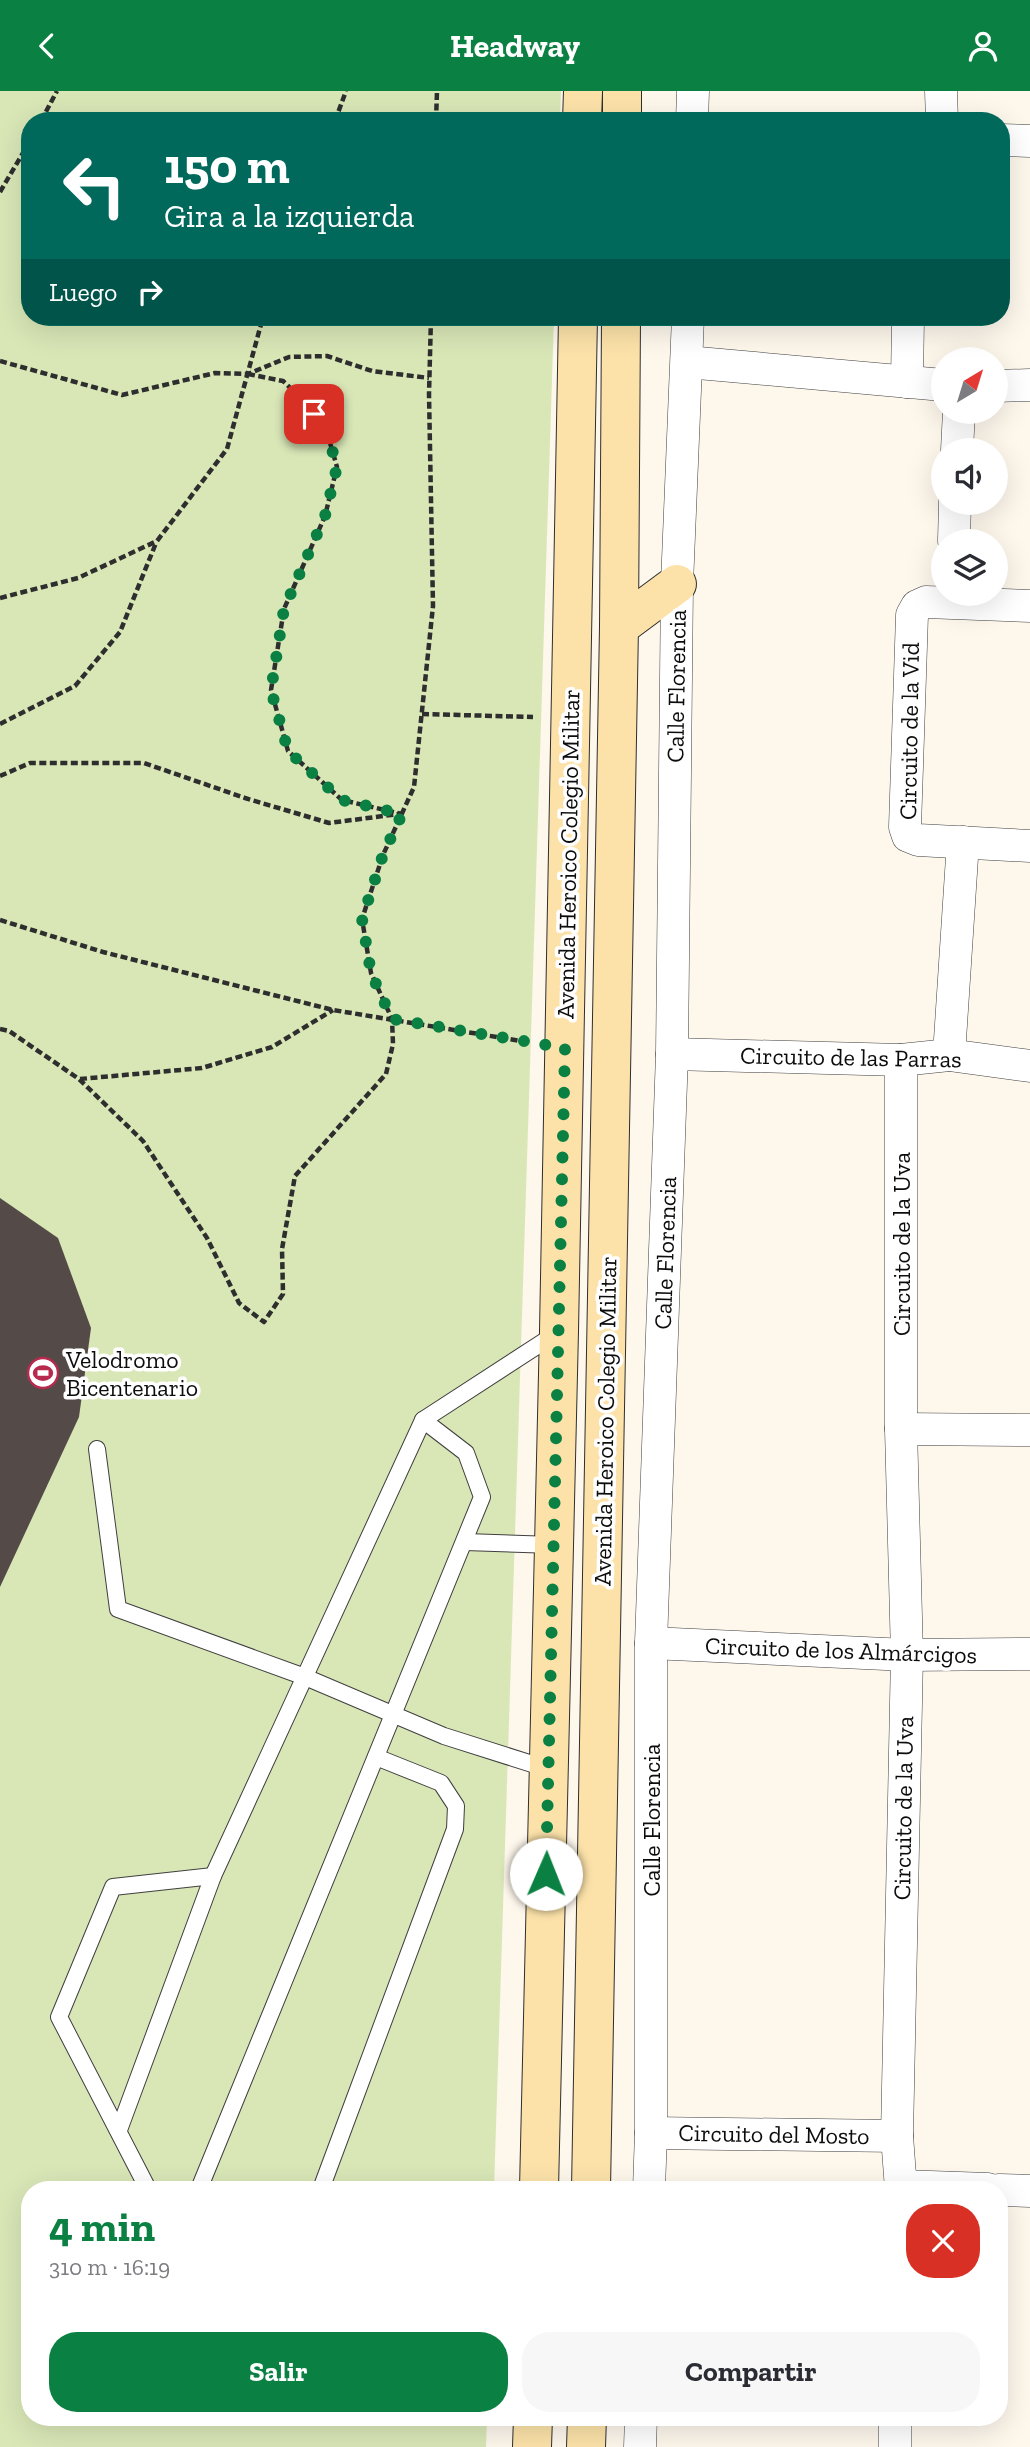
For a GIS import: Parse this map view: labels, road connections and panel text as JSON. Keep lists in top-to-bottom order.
{
  "streets": {
    "street": [
      "Calle Florencia",
      "Circuito de la Vid",
      "Avenida Heroico Colegio Militar",
      "Circuito de las Parras",
      "Circuito de la Uva",
      "Circuito de los Almárcigos",
      "Circuito del Mosto"
    ]
  },
  "crossings": [
    ["Calle Florencia", "Circuito de las Parras"],
    ["Calle Florencia", "Circuito de los Almárcigos"],
    ["Calle Florencia", "Circuito del Mosto"],
    ["Circuito de las Parras", "Circuito de la Uva"],
    ["Circuito de la Uva", "Circuito de los Almárcigos"],
    ["Circuito de la Uva", "Circuito del Mosto"]
  ],
  "places": {
    "sports": ["Velodromo Bicentenario"]
  },
  "north": "top right",
  "page": {
    "header": "Headway",
    "turn": ["150 m", "Gira a la izquierda"],
    "then": "Luego",
    "heading": ["4 min", "310 m · 16:19"],
    "buttons": ["Salir", "Compartir"]
  }
}
